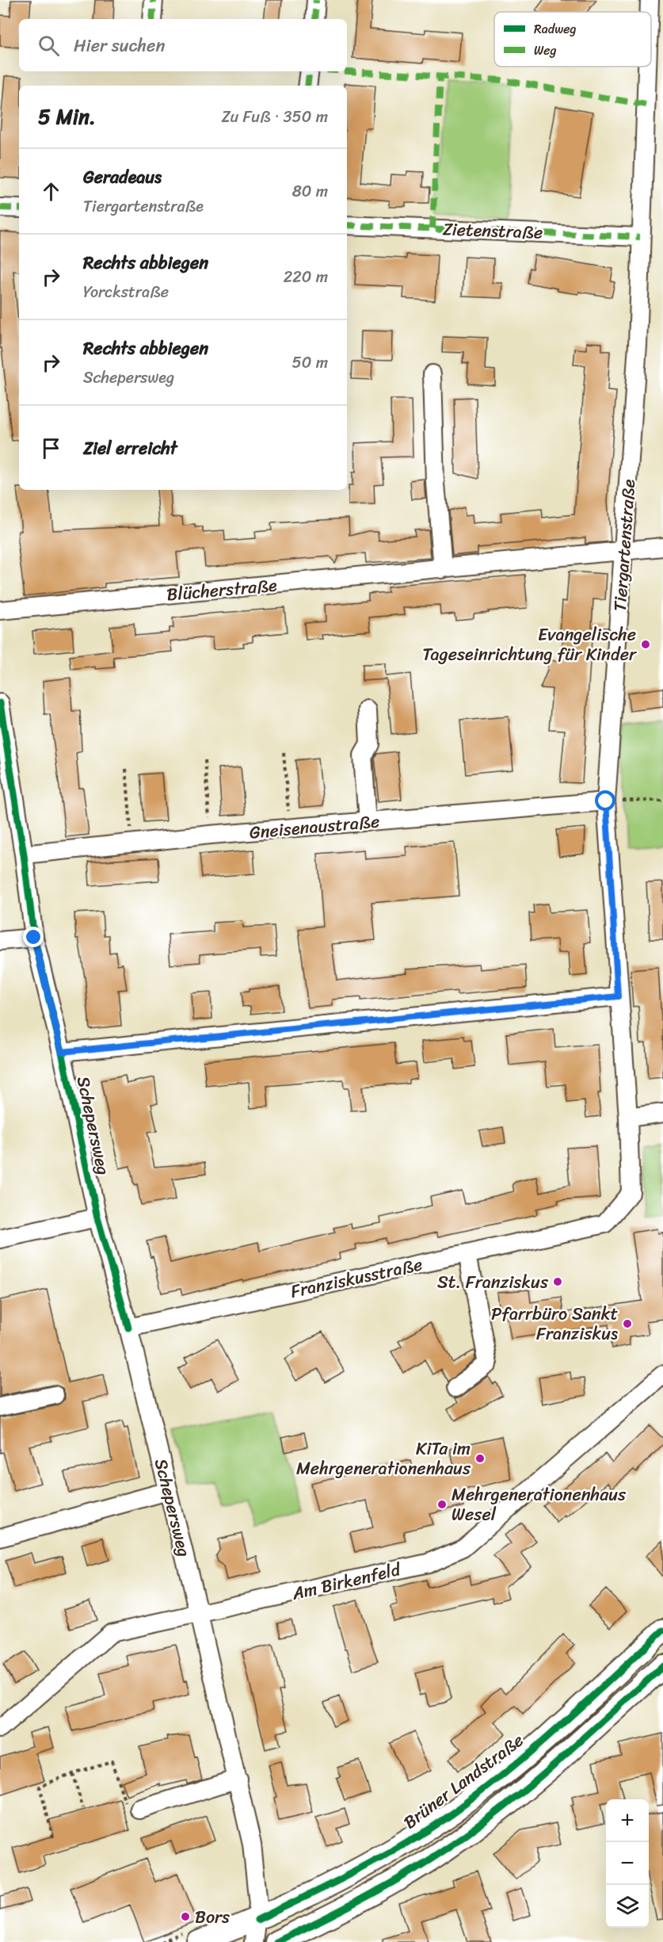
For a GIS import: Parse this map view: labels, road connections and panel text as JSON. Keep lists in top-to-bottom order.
{
  "streets": {
    "main road": ["Brüner Landstraße"],
    "street": [
      "Zietenstraße",
      "Tiergartenstraße",
      "Blücherstraße",
      "Gneisenaustraße",
      "Schepersweg",
      "Franziskusstraße",
      "Am Birkenfeld"
    ]
  },
  "crossings": [
    ["Zietenstraße", "Tiergartenstraße"],
    ["Tiergartenstraße", "Blücherstraße"],
    ["Tiergartenstraße", "Gneisenaustraße"],
    ["Tiergartenstraße", "Franziskusstraße"],
    ["Gneisenaustraße", "Schepersweg"],
    ["Schepersweg", "Franziskusstraße"],
    ["Schepersweg", "Am Birkenfeld"],
    ["Schepersweg", "Brüner Landstraße"]
  ],
  "places": [
    "Evangelische Tageseinrichtung für Kinder",
    "St. Franziskus",
    "Pfarrbüro Sankt Franziskus",
    "KiTa im Mehrgenerationenhaus",
    "Mehrgenerationenhaus Wesel",
    "Bors"
  ],
  "legend": ["Radweg", "Weg"],
  "page": {
    "search": "Hier suchen",
    "heading": ["5 Min.", "Zu Fuß · 350 m"],
    "list": [
      ["Geradeaus", "Tiergartenstraße", "80 m"],
      ["Rechts abbiegen", "Yorckstraße", "220 m"],
      ["Rechts abbiegen", "Schepersweg", "50 m"],
      "Ziel erreicht"
    ],
    "map_buttons": ["+", "−"]
  }
}
